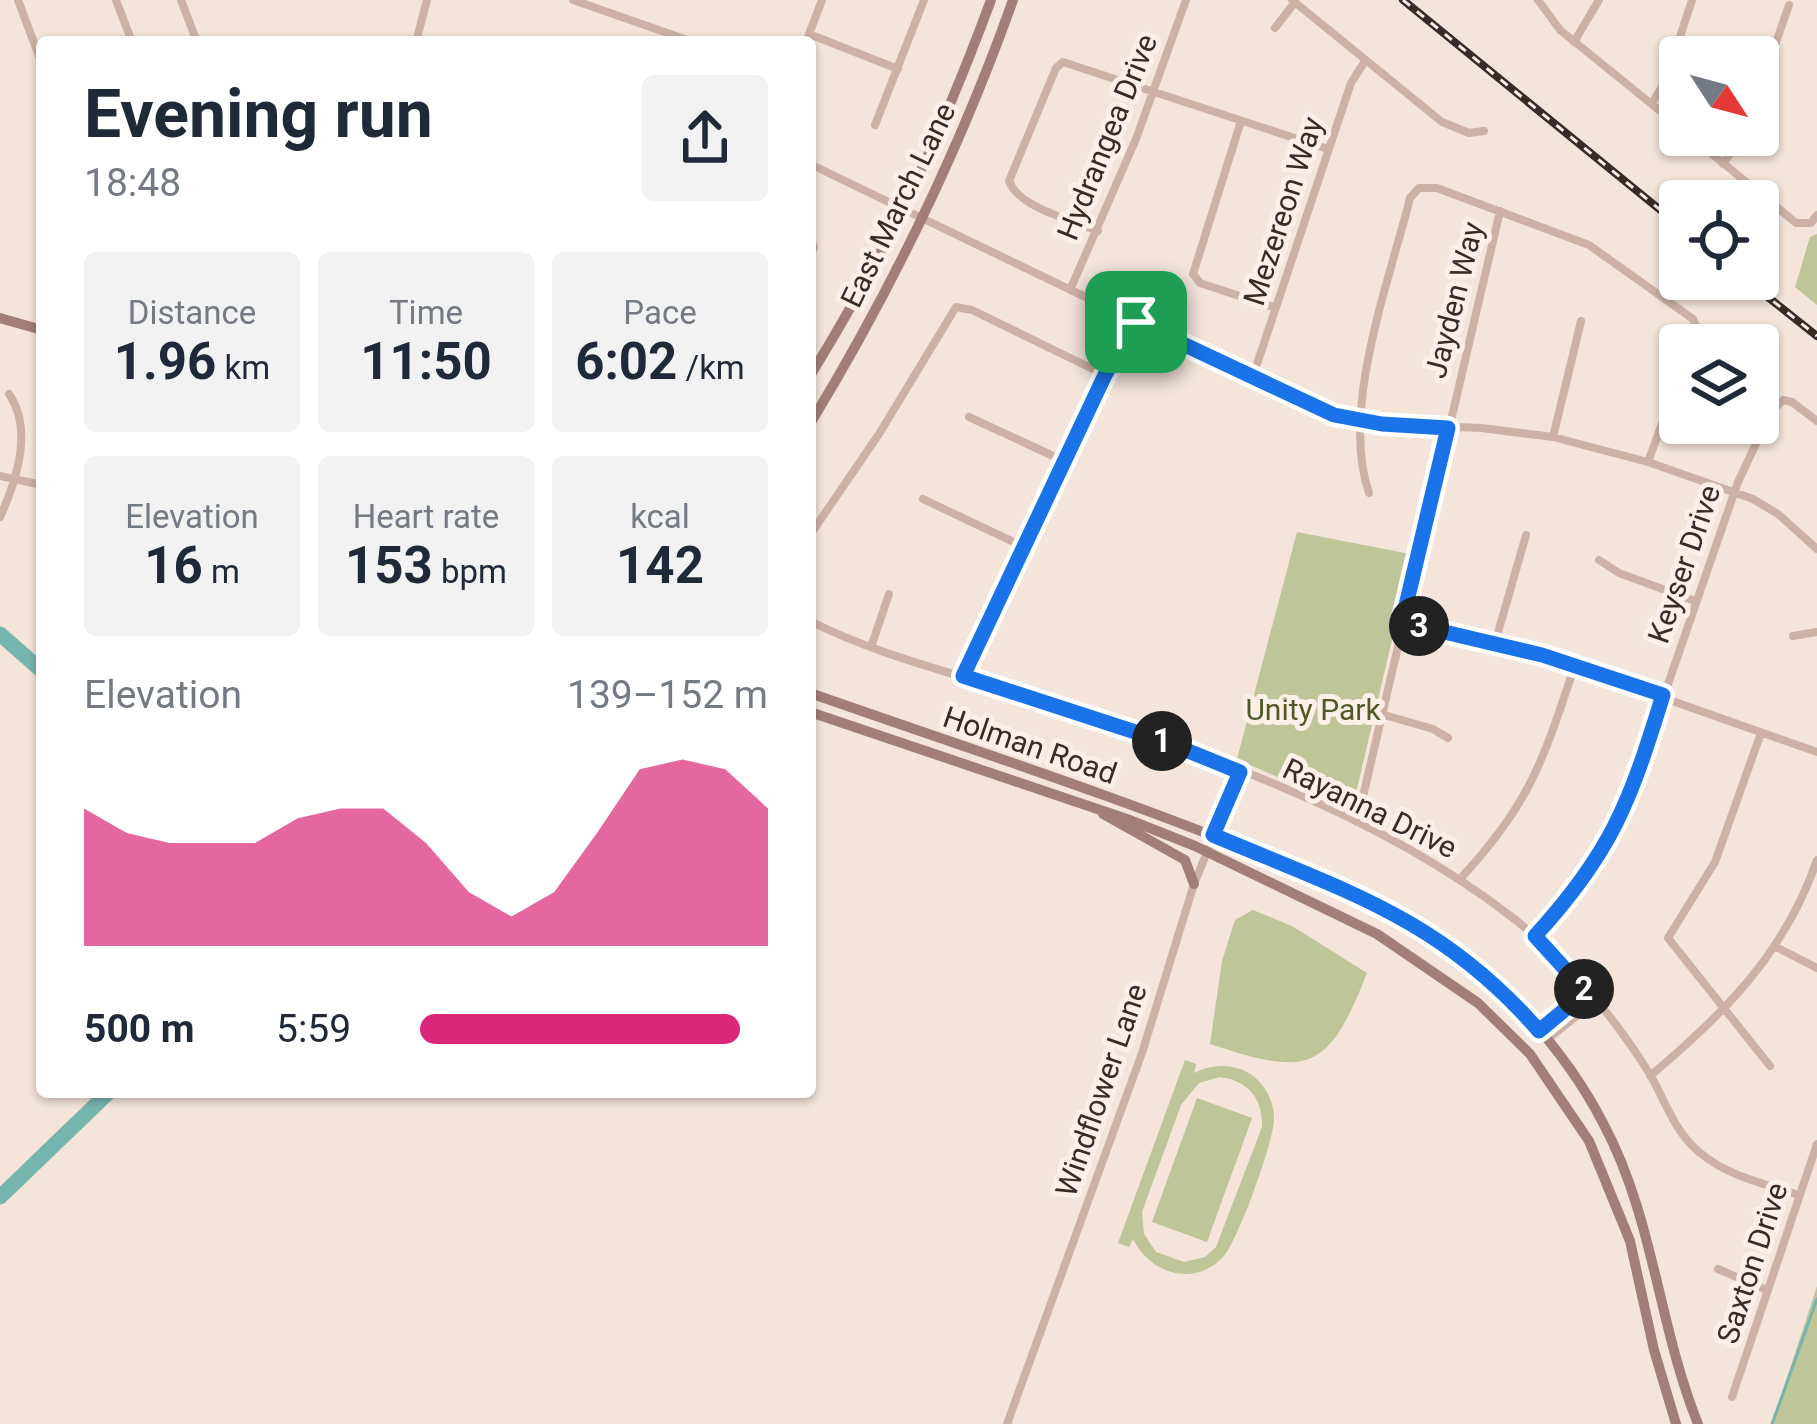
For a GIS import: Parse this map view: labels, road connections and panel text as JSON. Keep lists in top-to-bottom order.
{
  "streets": {
    "main road": ["East March Lane", "Holman Road"],
    "street": [
      "Hydrangea Drive",
      "Mezereon Way",
      "Jayden Way",
      "Keyser Drive",
      "Rayanna Drive",
      "Windflower Lane",
      "Saxton Drive"
    ]
  },
  "crossings": [
    ["Jayden Way", "Rayanna Drive"],
    ["Keyser Drive", "Rayanna Drive"],
    ["Holman Road", "Windflower Lane"],
    ["Rayanna Drive", "Windflower Lane"],
    ["Rayanna Drive", "Saxton Drive"]
  ],
  "parks": ["Unity Park"],
  "north": "bottom right",
  "page": {
    "heading": ["Evening run", "18:48"],
    "stats": [
      ["Distance", "1.96 km"],
      ["Time", "11:50"],
      ["Pace", "6:02 /km"],
      ["Elevation", "16 m"],
      ["Heart rate", "153 bpm"],
      ["kcal", "142"]
    ],
    "pins": ["3", "1", "2"],
    "chart": ["Elevation", "139–152 m"],
    "list": [
      {
        "name": "500 m",
        "note": "5:59"
      }
    ]
  }
}
